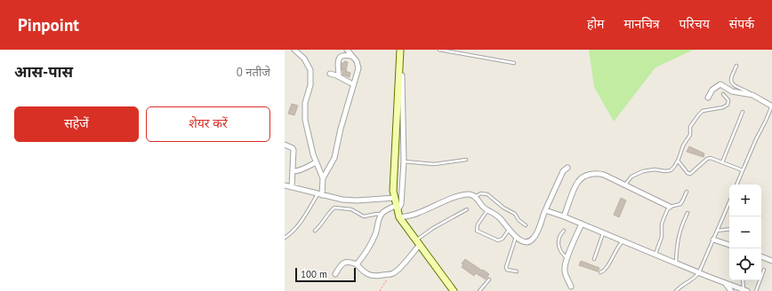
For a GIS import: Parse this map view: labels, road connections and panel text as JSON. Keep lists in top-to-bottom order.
{
  "scale_bar": "100 m",
  "page": {
    "header": "Pinpoint",
    "nav": [
      "होम",
      "मानचित्र",
      "परिचय",
      "संपर्क"
    ],
    "heading": ["आस-पास", "0 नतीजे"],
    "buttons": ["सहेजें", "शेयर करें"],
    "map_buttons": ["+", "−"],
    "scale": "100 m"
  }
}
